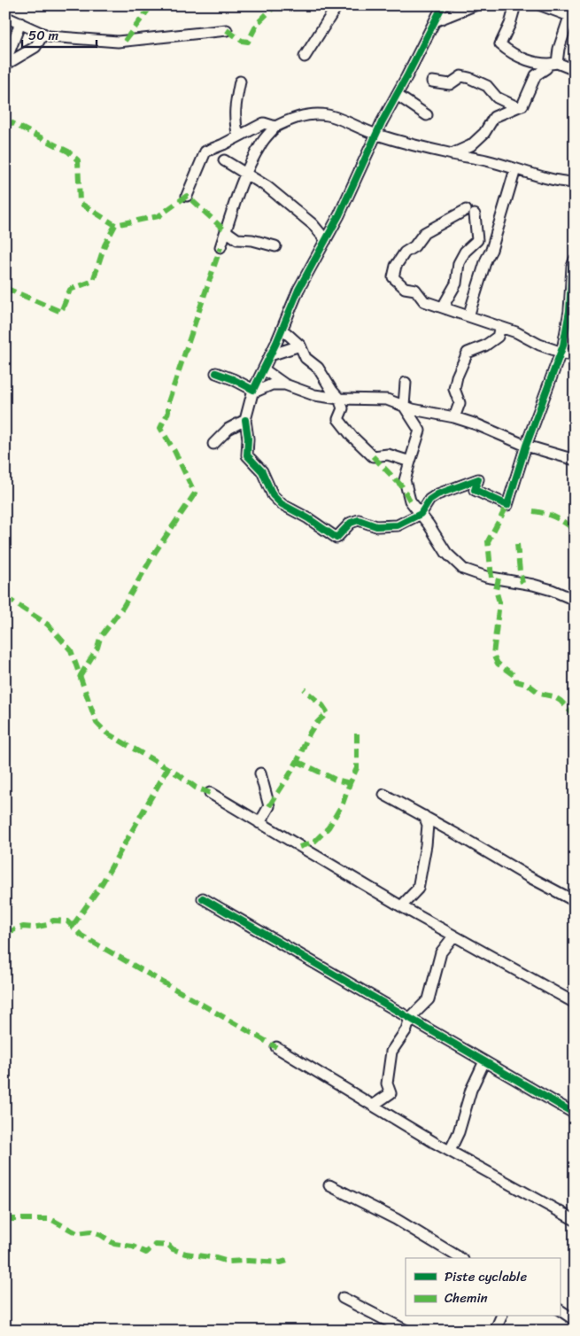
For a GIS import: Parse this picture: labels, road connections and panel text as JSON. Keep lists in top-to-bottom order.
{
  "legend": ["Piste cyclable", "Chemin"],
  "scale_bar": "50 m"
}
